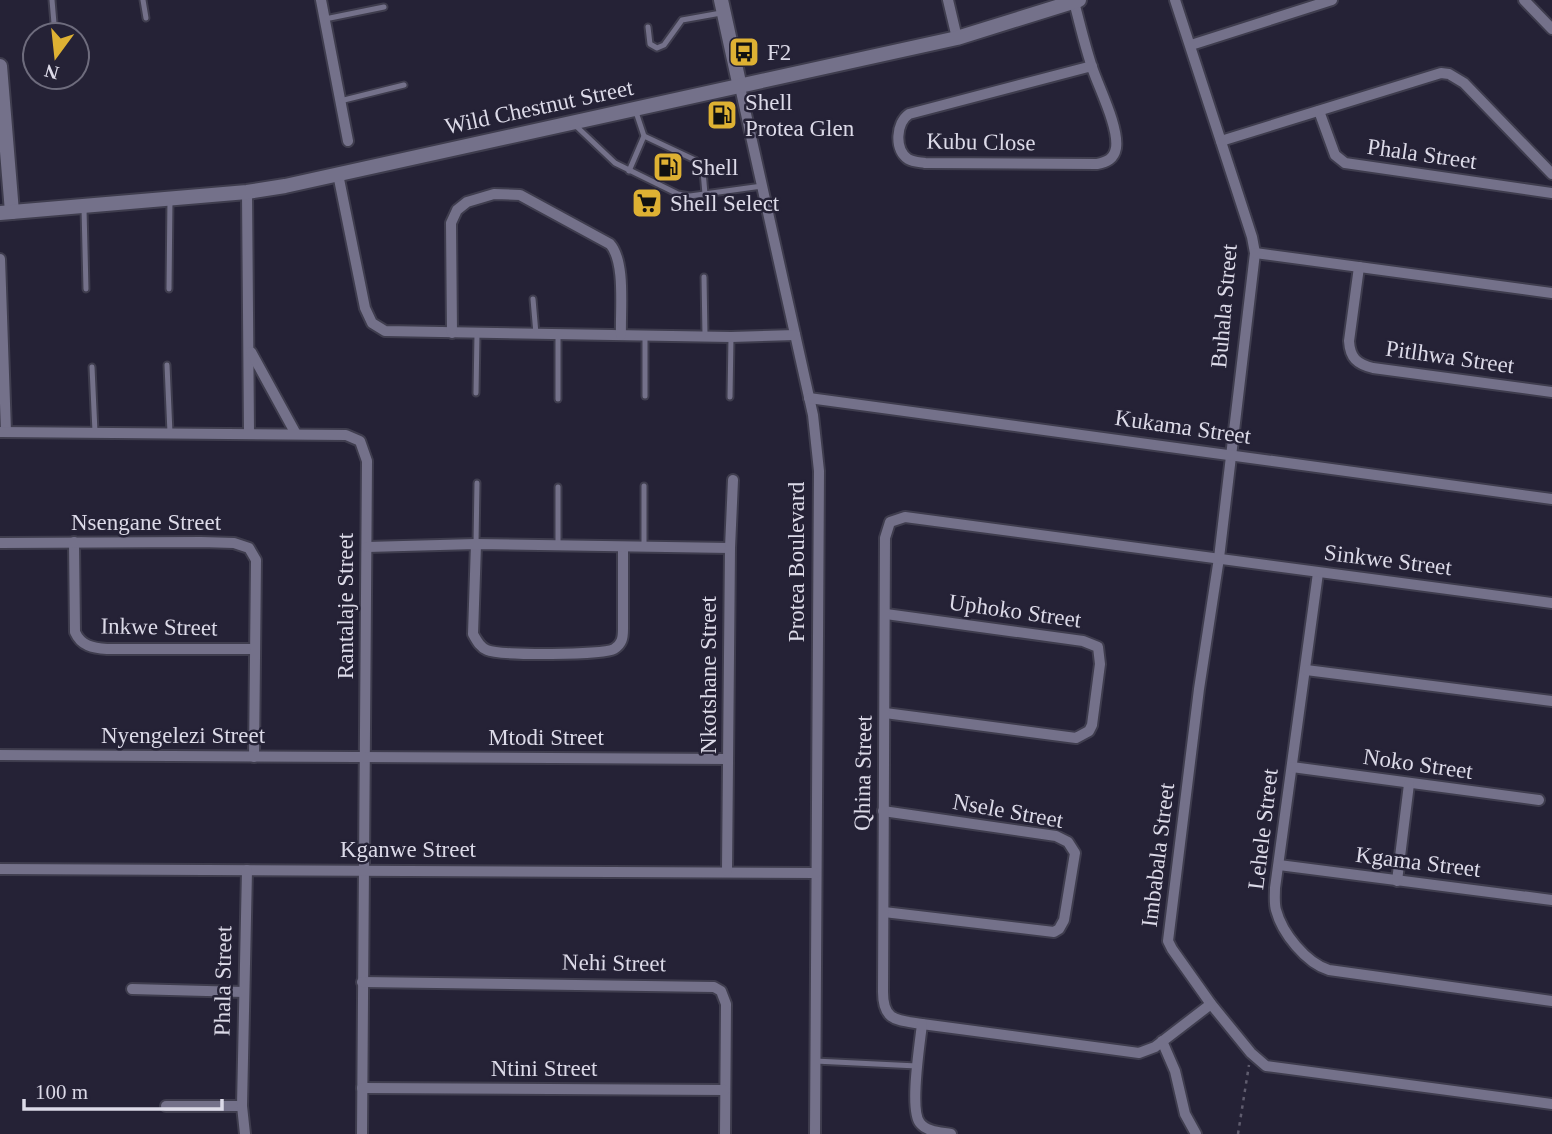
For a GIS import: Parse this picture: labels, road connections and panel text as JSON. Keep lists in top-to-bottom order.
{
  "streets": {
    "street": [
      "Wild Chestnut Street",
      "Kubu Close",
      "Phala Street",
      "Buhala Street",
      "Pitlhwa Street",
      "Kukama Street",
      "Nsengane Street",
      "Sinkwe Street",
      "Protea Boulevard",
      "Rantalaje Street",
      "Uphoko Street",
      "Inkwe Street",
      "Nkotshane Street",
      "Nyengelezi Street",
      "Mtodi Street",
      "Noko Street",
      "Qhina Street",
      "Nsele Street",
      "Lehele Street",
      "Kganwe Street",
      "Imbabala Street",
      "Kgama Street",
      "Nehi Street",
      "Ntini Street"
    ]
  },
  "crossings": [
    ["Wild Chestnut Street", "Kubu Close"],
    ["Wild Chestnut Street", "Protea Boulevard"],
    ["Phala Street", "Kganwe Street"],
    ["Buhala Street", "Kukama Street"],
    ["Buhala Street", "Imbabala Street"],
    ["Kukama Street", "Protea Boulevard"],
    ["Kukama Street", "Imbabala Street"],
    ["Nsengane Street", "Inkwe Street"],
    ["Nsengane Street", "Nyengelezi Street"],
    ["Sinkwe Street", "Qhina Street"],
    ["Sinkwe Street", "Lehele Street"],
    ["Sinkwe Street", "Imbabala Street"],
    ["Protea Boulevard", "Kganwe Street"],
    ["Rantalaje Street", "Nyengelezi Street"],
    ["Rantalaje Street", "Mtodi Street"],
    ["Rantalaje Street", "Kganwe Street"],
    ["Rantalaje Street", "Nehi Street"],
    ["Rantalaje Street", "Ntini Street"],
    ["Uphoko Street", "Qhina Street"],
    ["Nkotshane Street", "Mtodi Street"],
    ["Nkotshane Street", "Kganwe Street"],
    ["Nyengelezi Street", "Mtodi Street"],
    ["Noko Street", "Lehele Street"],
    ["Qhina Street", "Nsele Street"],
    ["Qhina Street", "Imbabala Street"],
    ["Lehele Street", "Kgama Street"],
    ["Nehi Street", "Ntini Street"]
  ],
  "places": {
    "bus stop": ["F2"],
    "fuel station": ["Shell Protea Glen", "Shell"],
    "supermarket": ["Shell Select"]
  },
  "scale_bar": "100 m",
  "north": "bottom"
}
